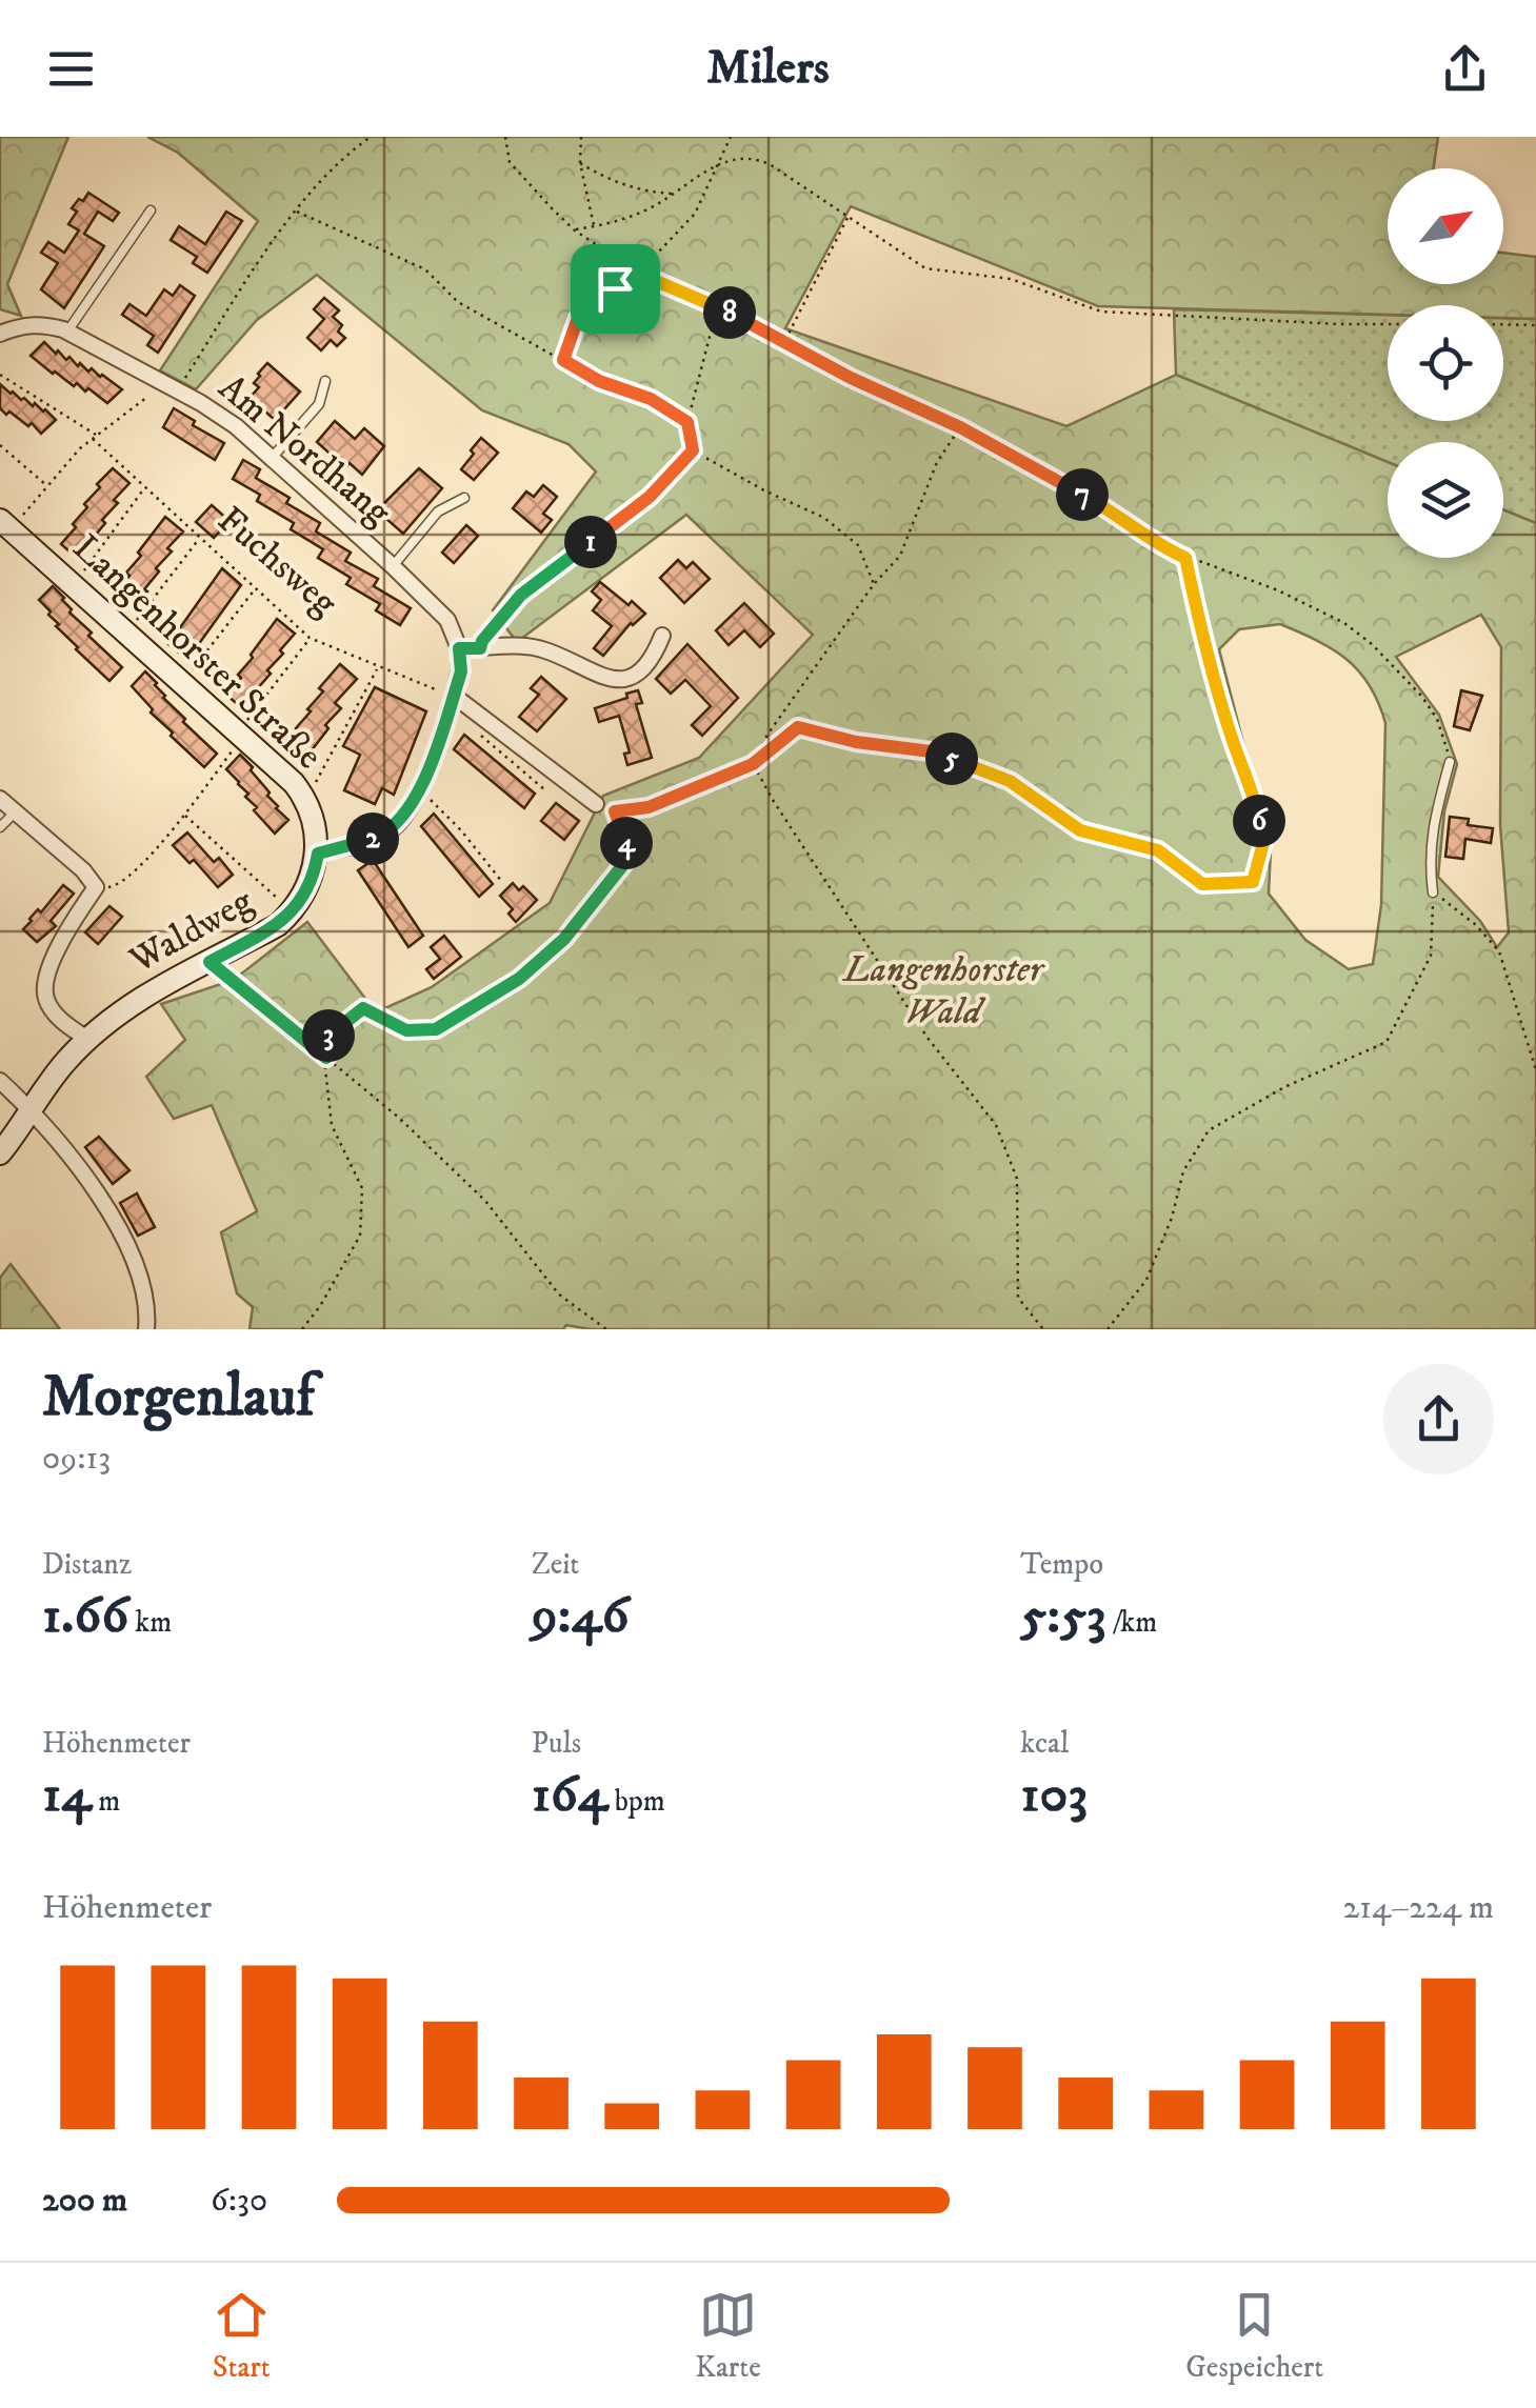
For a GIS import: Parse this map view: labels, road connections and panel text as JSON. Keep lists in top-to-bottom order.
{
  "streets": {
    "street": ["Am Nordhang", "Langenhorster Straße", "Waldweg"],
    "path": ["Fuchsweg"]
  },
  "crossings": [
    ["Fuchsweg", "Langenhorster Straße"],
    ["Langenhorster Straße", "Waldweg"]
  ],
  "parks": ["Langenhorster Wald"],
  "north": "top right",
  "page": {
    "header": "Milers",
    "pins": [
      "8",
      "7",
      "1",
      "5",
      "6",
      "2",
      "4",
      "3"
    ],
    "heading": ["Morgenlauf", "09:13"],
    "stats": [
      ["Distanz", "1.66 km"],
      ["Zeit", "9:46"],
      ["Tempo", "5:53 /km"],
      ["Höhenmeter", "14 m"],
      ["Puls", "164 bpm"],
      ["kcal", "103"]
    ],
    "chart": ["Höhenmeter", "214–224 m"],
    "list": [
      {
        "name": "200 m",
        "note": "6:30"
      }
    ],
    "tabs": ["Start", "Karte", "Gespeichert"]
  }
}
